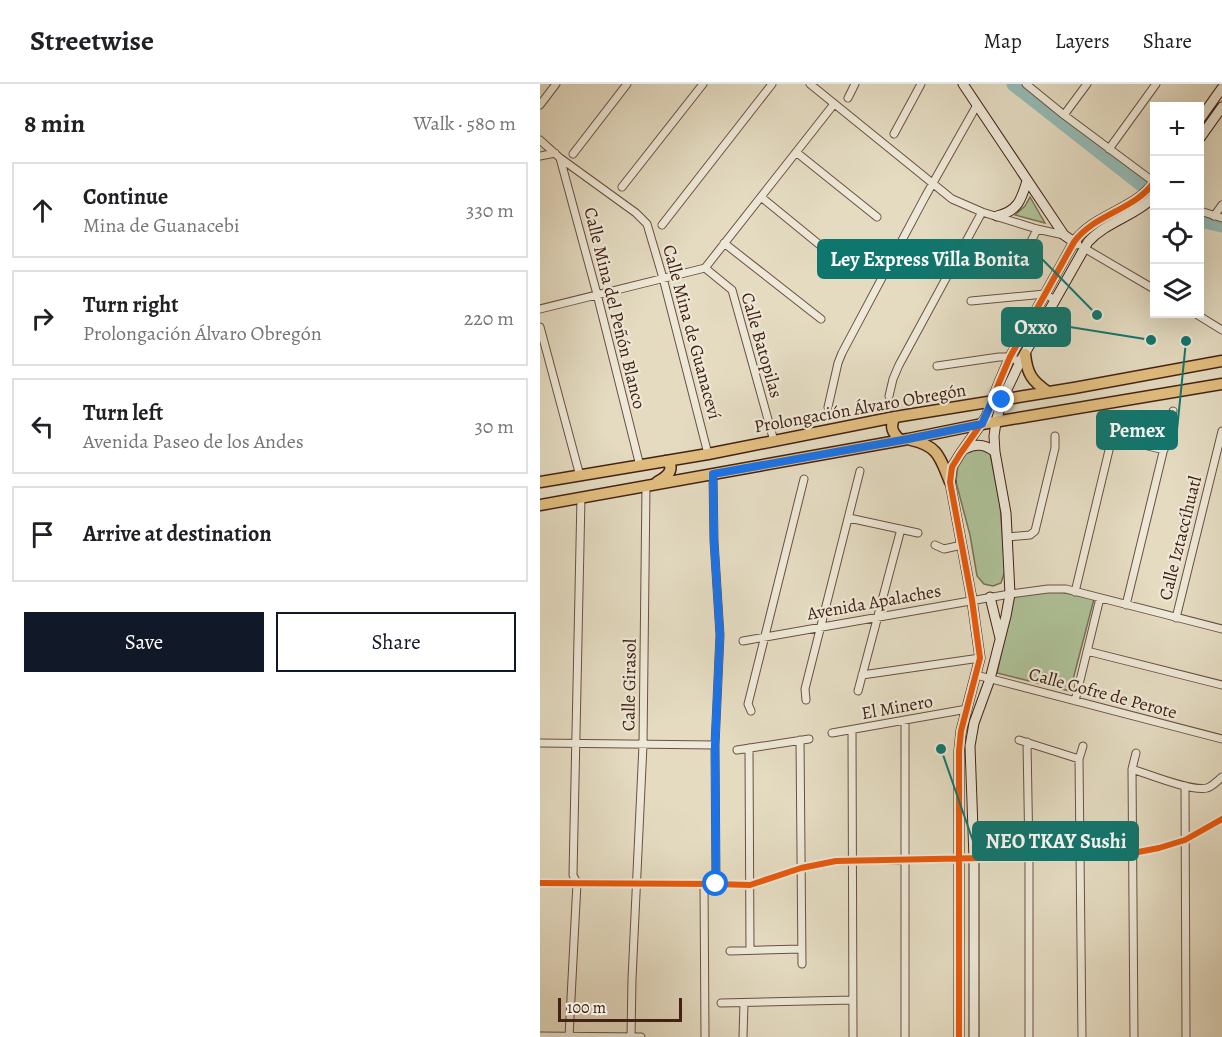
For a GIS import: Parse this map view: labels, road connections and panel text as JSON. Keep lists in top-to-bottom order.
{
  "streets": {
    "main road": ["Prolongación Álvaro Obregón"],
    "street": [
      "Calle Mina del Peñón Blanco",
      "Calle Mina de Guanaceví",
      "Calle Batopilas",
      "Calle Iztaccíhuatl",
      "Avenida Apalaches",
      "Calle Girasol",
      "Calle Cofre de Perote",
      "El Minero"
    ]
  },
  "crossings": [
    ["Calle Mina del Peñón Blanco", "Calle Mina de Guanaceví"],
    ["Calle Mina del Peñón Blanco", "Prolongación Álvaro Obregón"],
    ["Calle Mina de Guanaceví", "Prolongación Álvaro Obregón"],
    ["Calle Batopilas", "Prolongación Álvaro Obregón"],
    ["Prolongación Álvaro Obregón", "Calle Girasol"],
    ["Calle Iztaccíhuatl", "Avenida Apalaches"]
  ],
  "places": [
    "Ley Express Villa Bonita",
    "Oxxo",
    "Pemex",
    "NEO TKAY Sushi"
  ],
  "scale_bar": "100 m",
  "page": {
    "header": "Streetwise",
    "nav": ["Map", "Layers", "Share"],
    "heading": ["8 min", "Walk · 580 m"],
    "map_buttons": ["+", "−"],
    "list": [
      ["Continue", "Mina de Guanacebi", "330 m"],
      ["Turn right", "Prolongación Álvaro Obregón", "220 m"],
      ["Turn left", "Avenida Paseo de los Andes", "30 m"],
      "Arrive at destination"
    ],
    "buttons": ["Save", "Share"],
    "scale": "100 m"
  }
}
